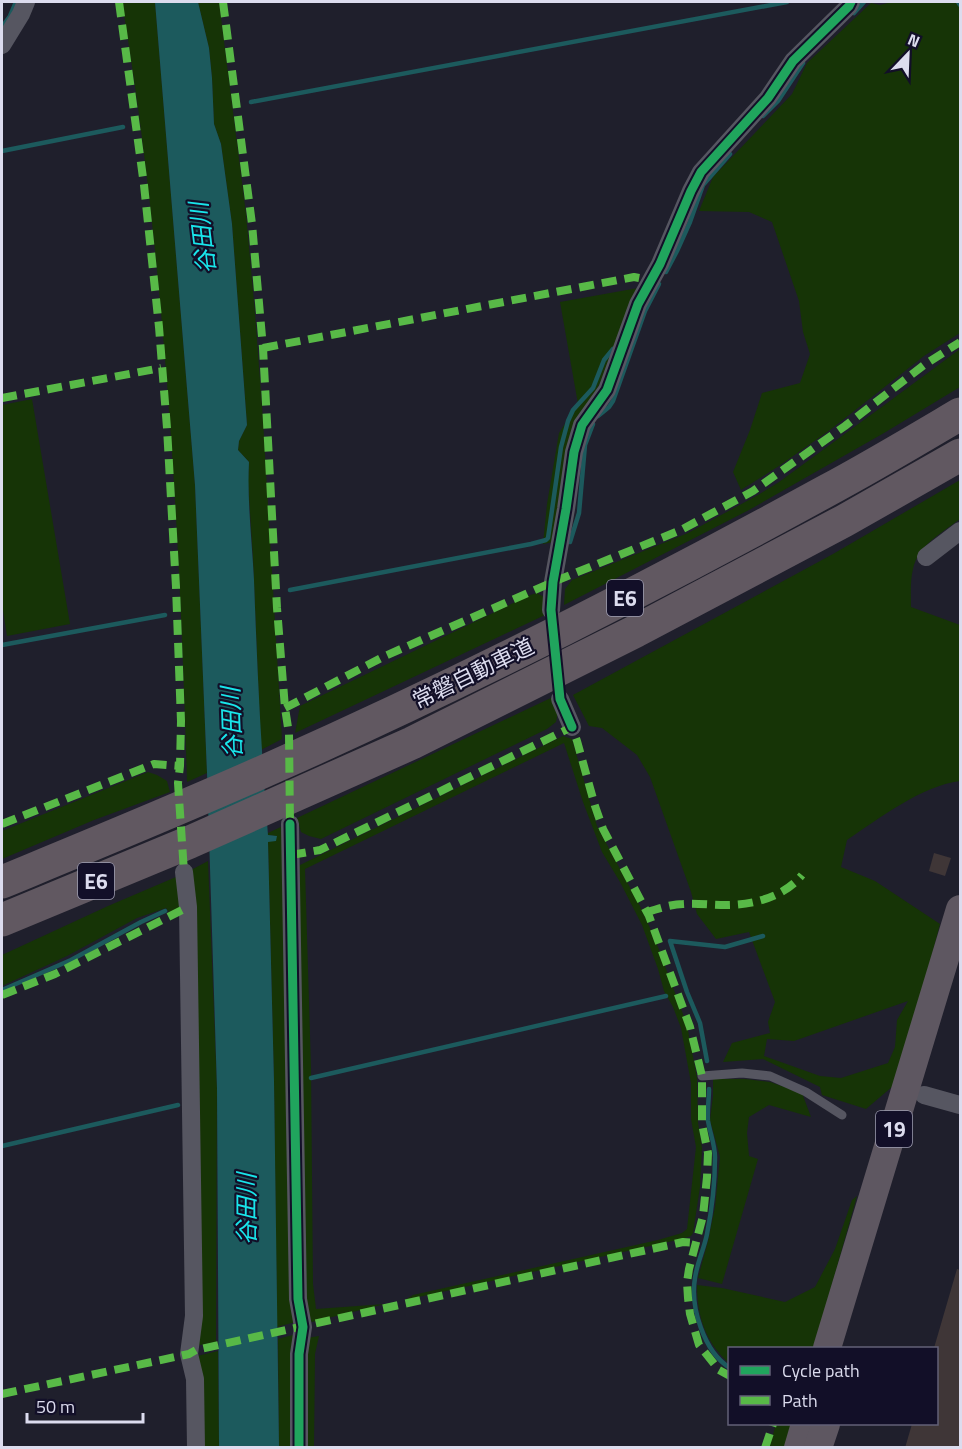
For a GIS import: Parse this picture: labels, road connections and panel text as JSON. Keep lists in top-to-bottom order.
{
  "streets": {
    "highway": ["E6", "常磐自動車道"],
    "main road": ["19"]
  },
  "crossings": [
    ["E6", "常磐自動車道"]
  ],
  "water": ["谷田川"],
  "legend": ["Cycle path", "Path"],
  "scale_bar": "50 m",
  "north": "top right"
}
